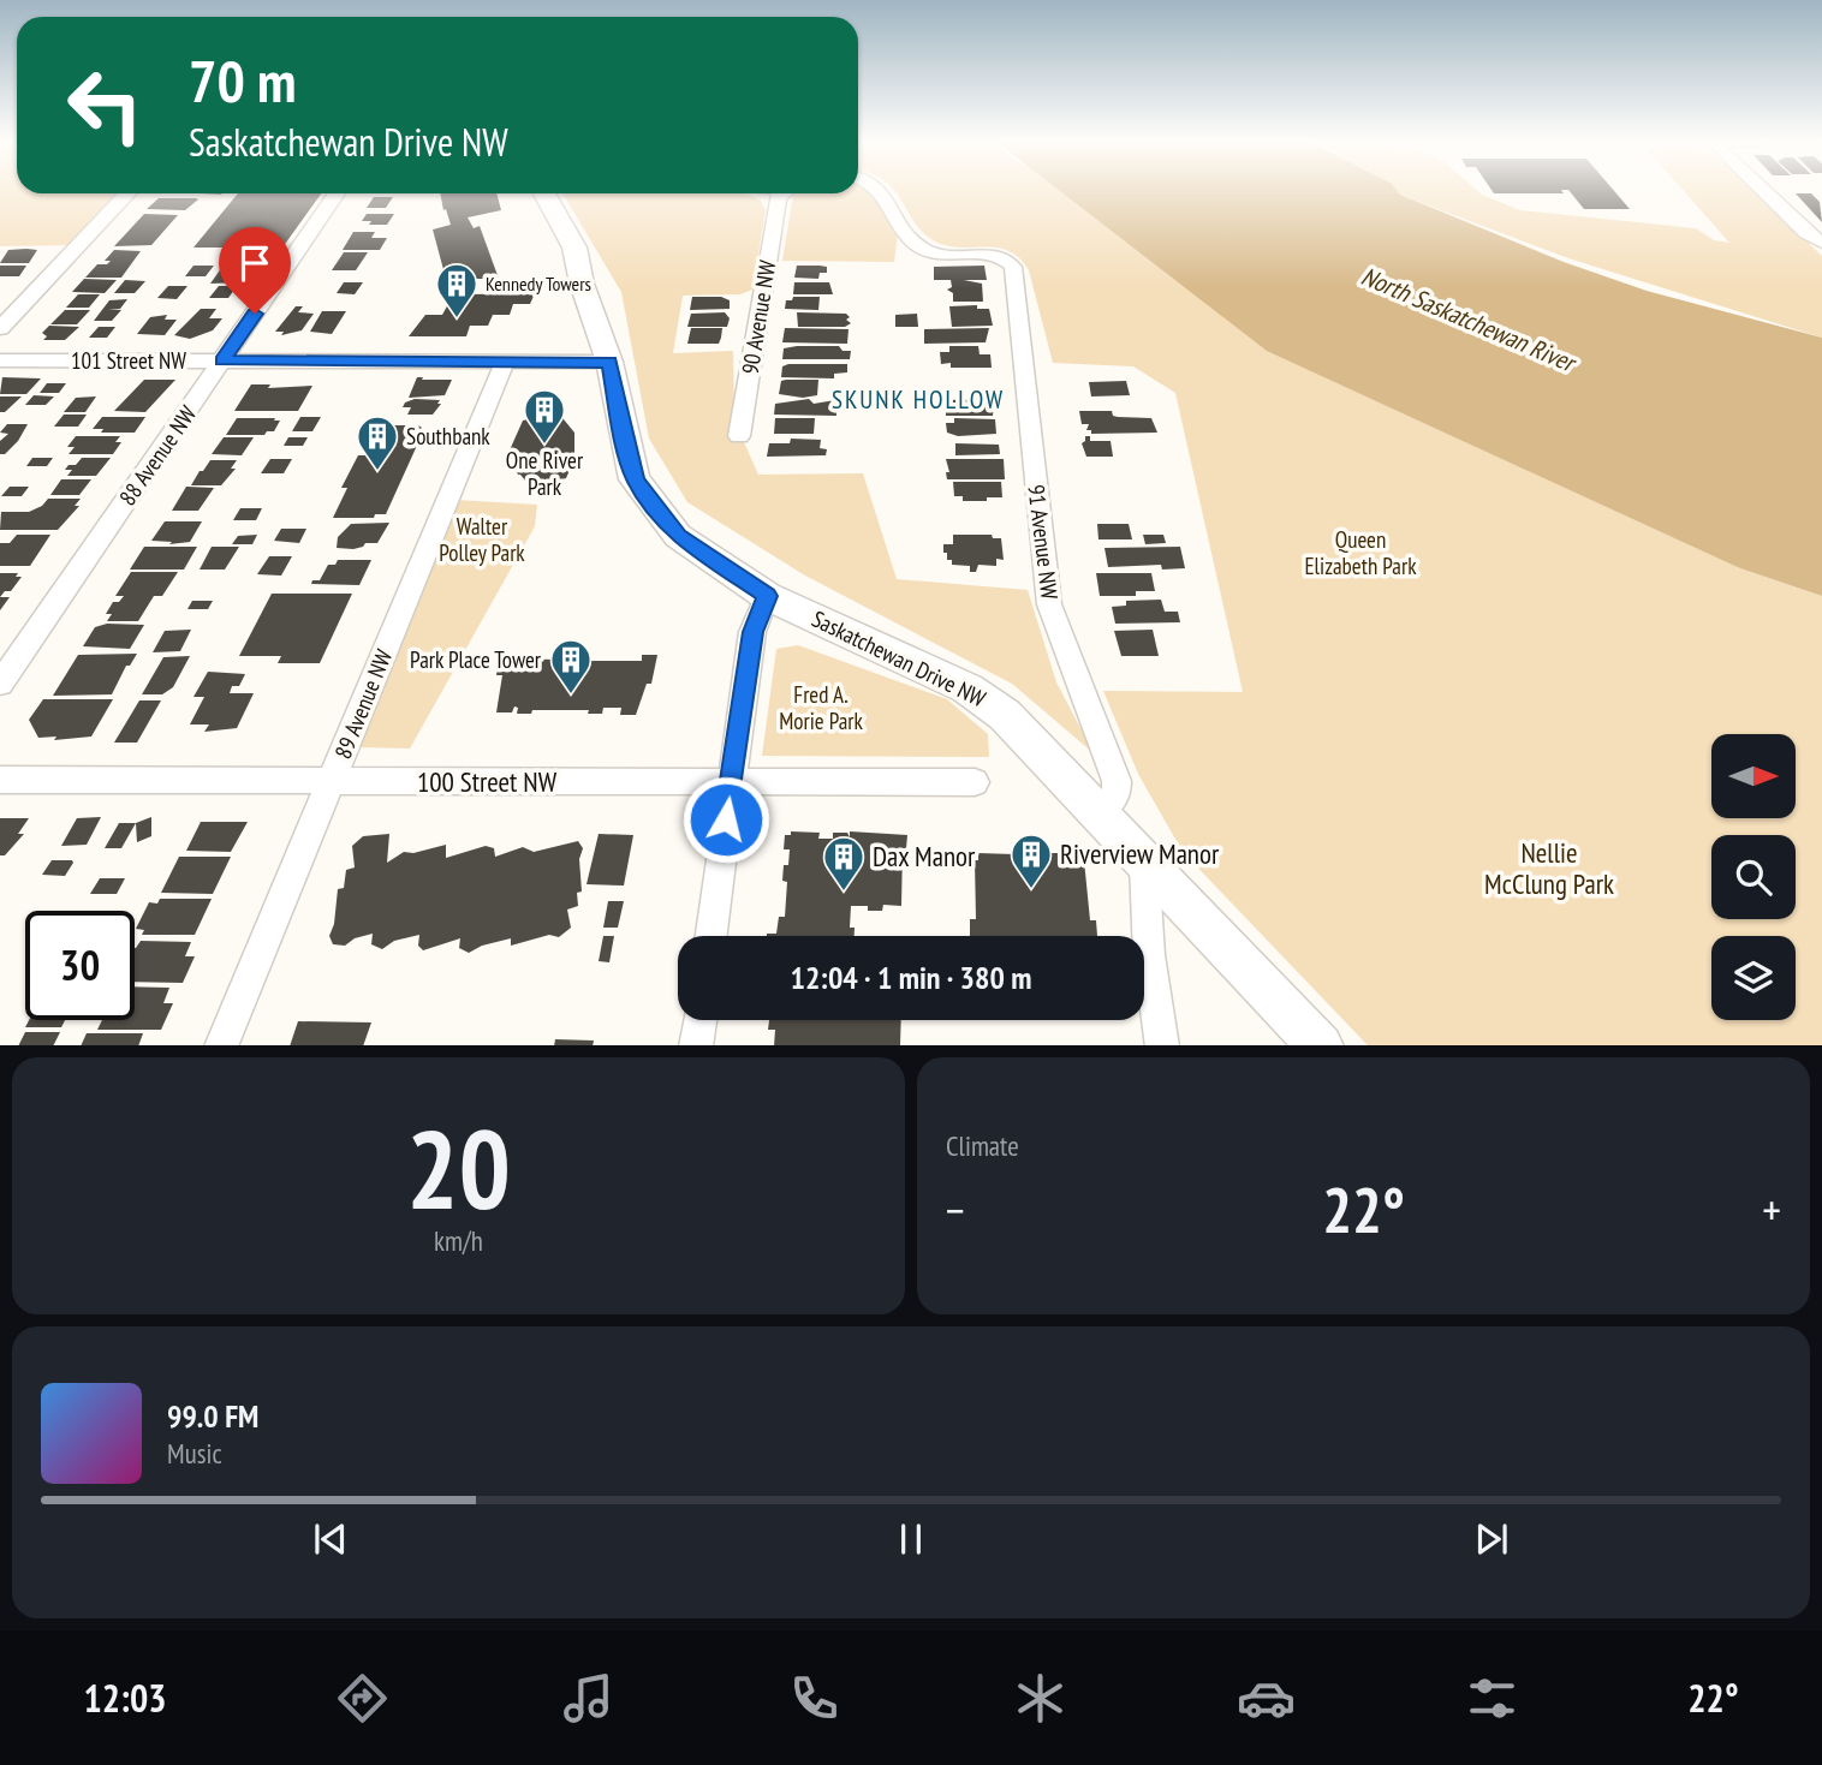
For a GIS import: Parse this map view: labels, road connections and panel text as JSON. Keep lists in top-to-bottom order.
{
  "streets": {
    "main road": ["Saskatchewan Drive NW"],
    "street": [
      "90 Avenue NW",
      "101 Street NW",
      "88 Avenue NW",
      "91 Avenue NW",
      "89 Avenue NW",
      "100 Street NW"
    ]
  },
  "crossings": [
    ["101 Street NW", "88 Avenue NW"],
    ["101 Street NW", "Saskatchewan Drive NW"],
    ["101 Street NW", "89 Avenue NW"],
    ["91 Avenue NW", "Saskatchewan Drive NW"],
    ["89 Avenue NW", "100 Street NW"]
  ],
  "districts": ["SKUNK HOLLOW"],
  "water": ["North Saskatchewan River"],
  "parks": [
    "Walter Polley Park",
    "Queen Elizabeth Park",
    "Fred A. Morie Park",
    "Nellie McClung Park"
  ],
  "places": {
    "building": [
      "Kennedy Towers",
      "One River Park",
      "Southbank",
      "Park Place Tower",
      "Riverview Manor",
      "Dax Manor"
    ]
  },
  "north": "right",
  "page": {
    "turn": ["70 m", "Saskatchewan Drive NW"],
    "limit": "30",
    "trip": "12:04 · 1 min · 380 m",
    "tile": [
      ["20", "km/h"],
      "Climate"
    ],
    "heat": ["−", "22°", "+"],
    "song": ["99.0 FM", "Music"],
    "tabs": ["12:03", "22°"]
  }
}
